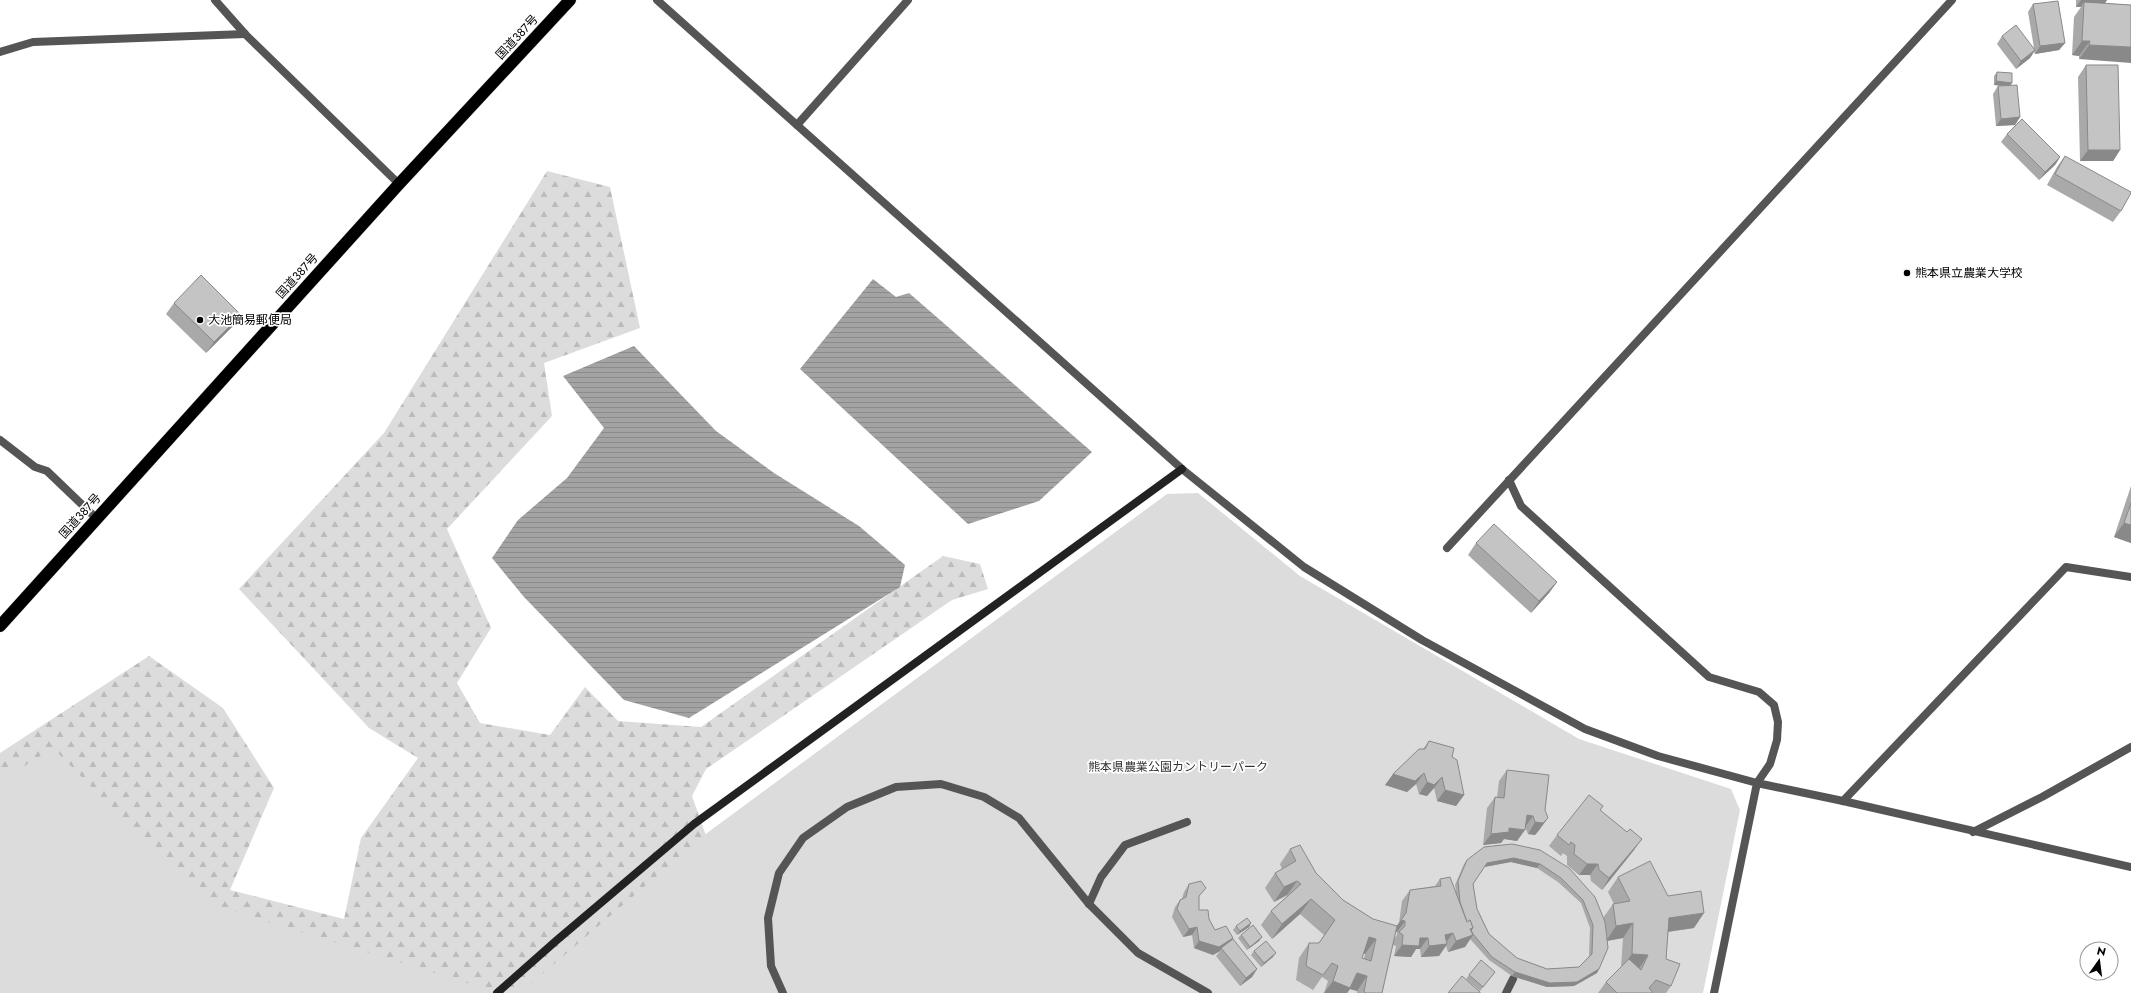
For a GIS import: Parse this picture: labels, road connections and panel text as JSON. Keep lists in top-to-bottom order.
{
  "streets": {
    "highway": ["国道387号"]
  },
  "parks": ["熊本県農業公園カントリーパーク"],
  "places": ["熊本県立農業大学校", "大池簡易郵便局"],
  "north": "top"
}
